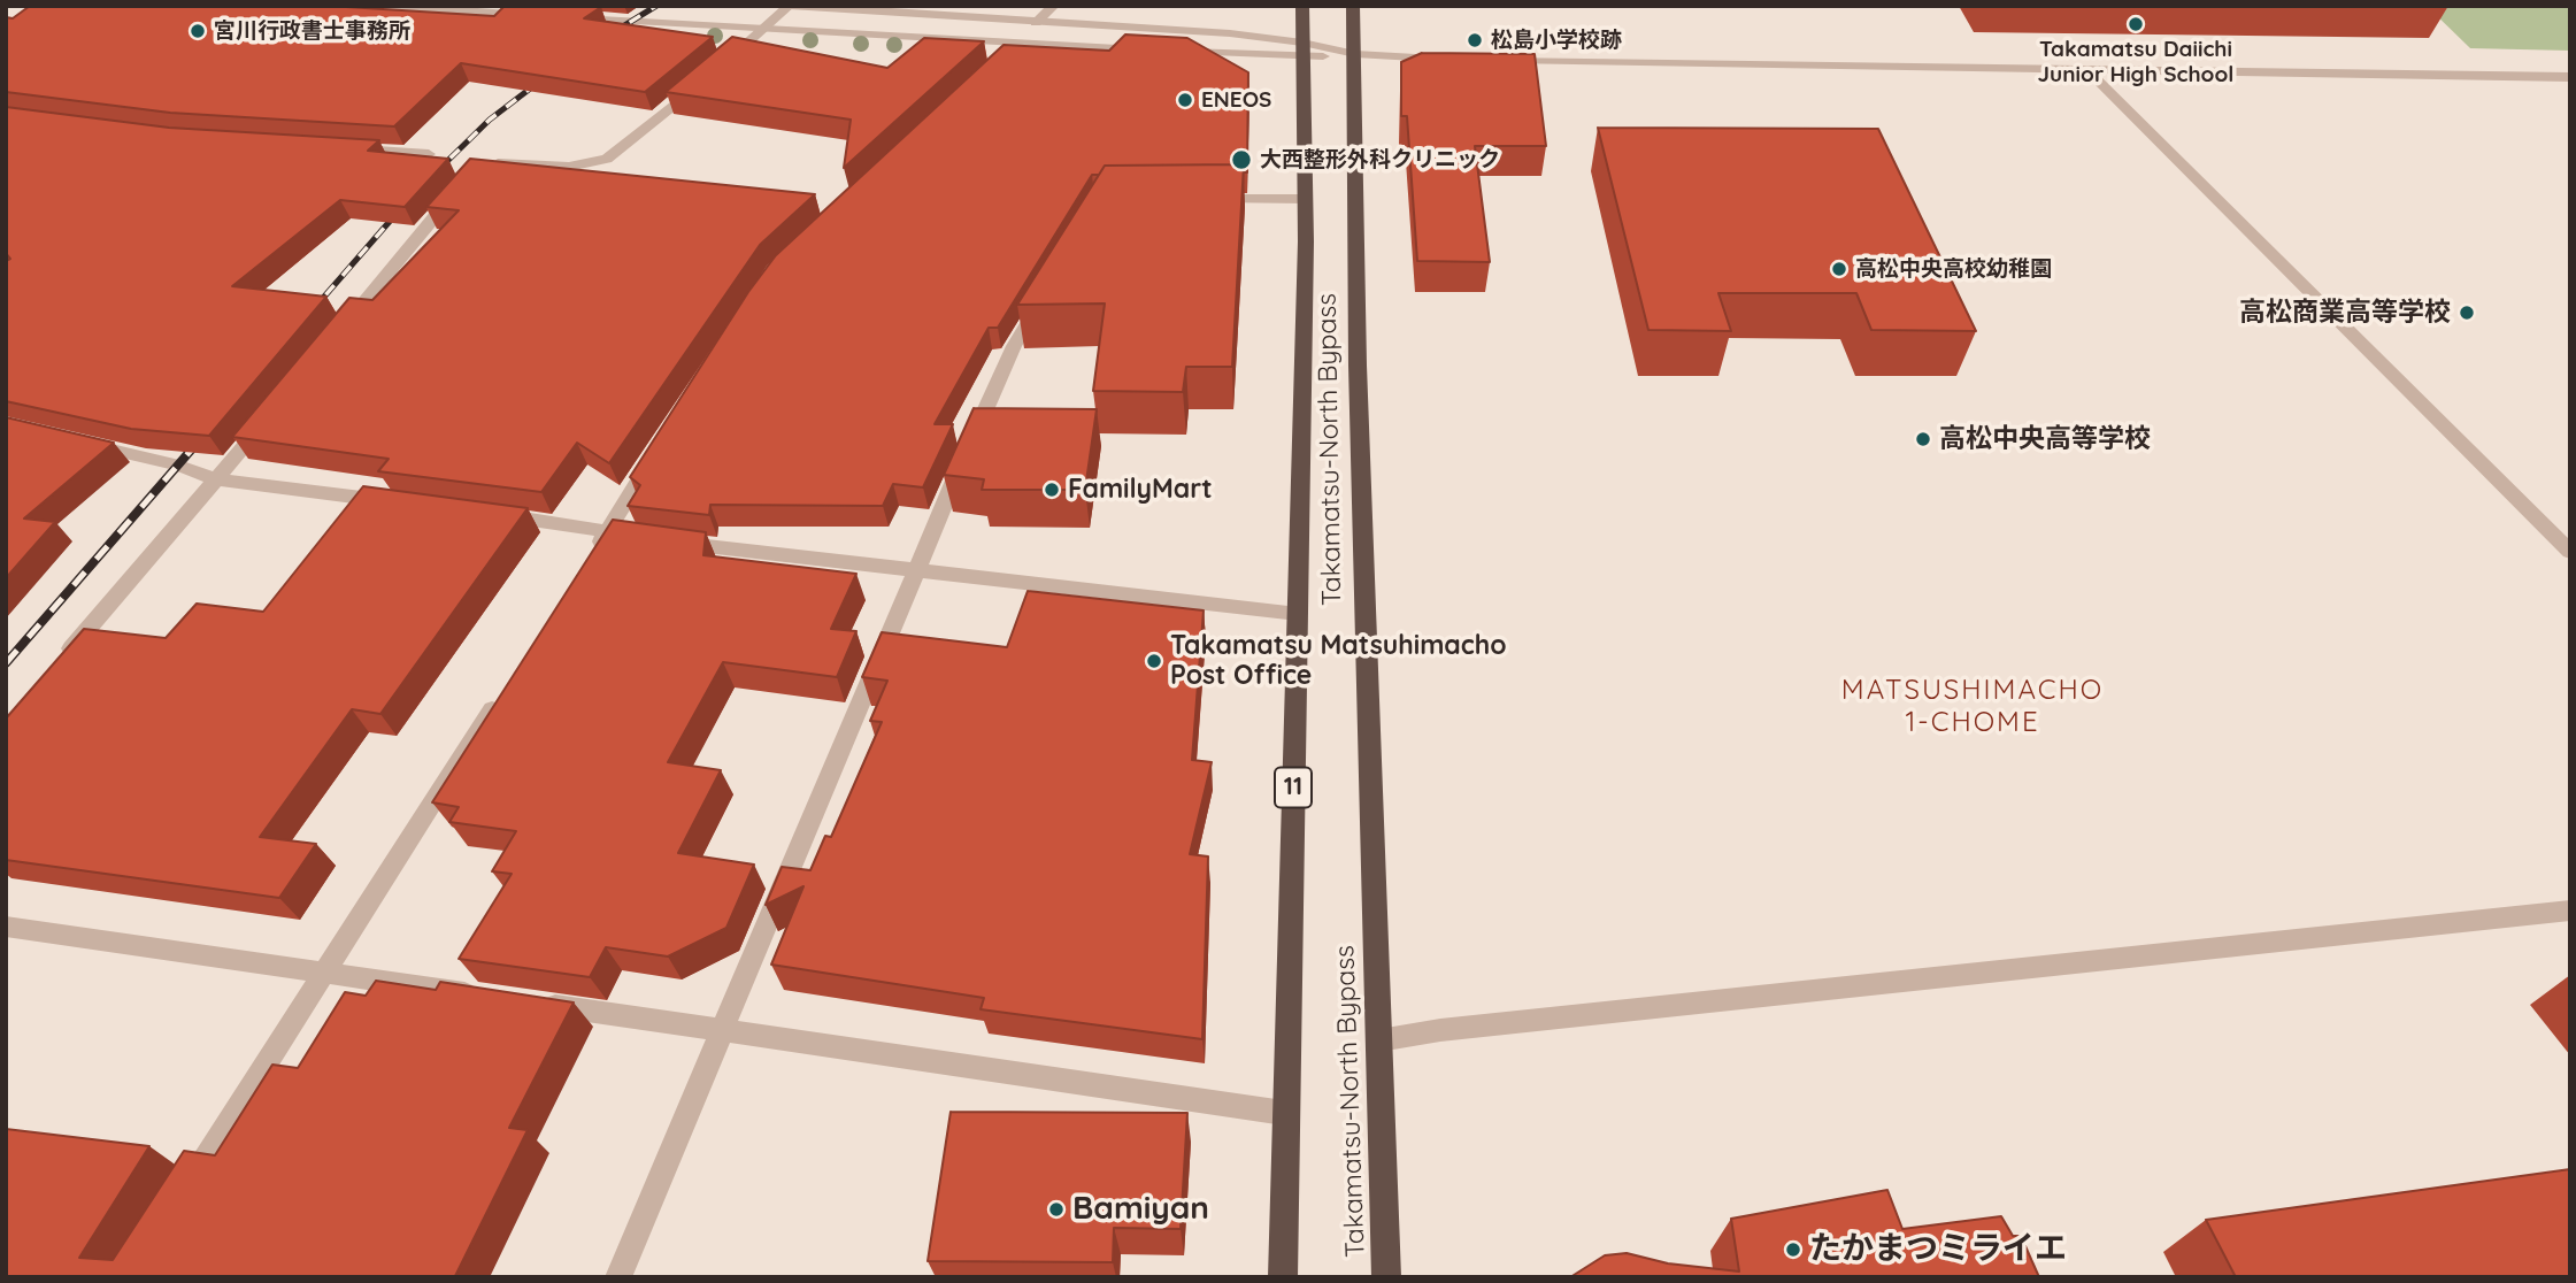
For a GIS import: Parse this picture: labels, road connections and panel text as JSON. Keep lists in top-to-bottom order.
{
  "streets": {
    "highway": ["Takamatsu-North Bypass", "11"]
  },
  "districts": ["MATSUSHIMACHO 1-CHOME"],
  "places": [
    "Takamatsu Daiichi Junior High School",
    "宮川行政書士事務所",
    "松島小学校跡",
    "ENEOS",
    "大西整形外科クリニック",
    "高松中央高校幼稚園",
    "高松商業高等学校",
    "高松中央高等学校",
    "FamilyMart",
    "Takamatsu Matsuhimacho Post Office",
    "Bamiyan",
    "たかまつミライエ"
  ]
}
